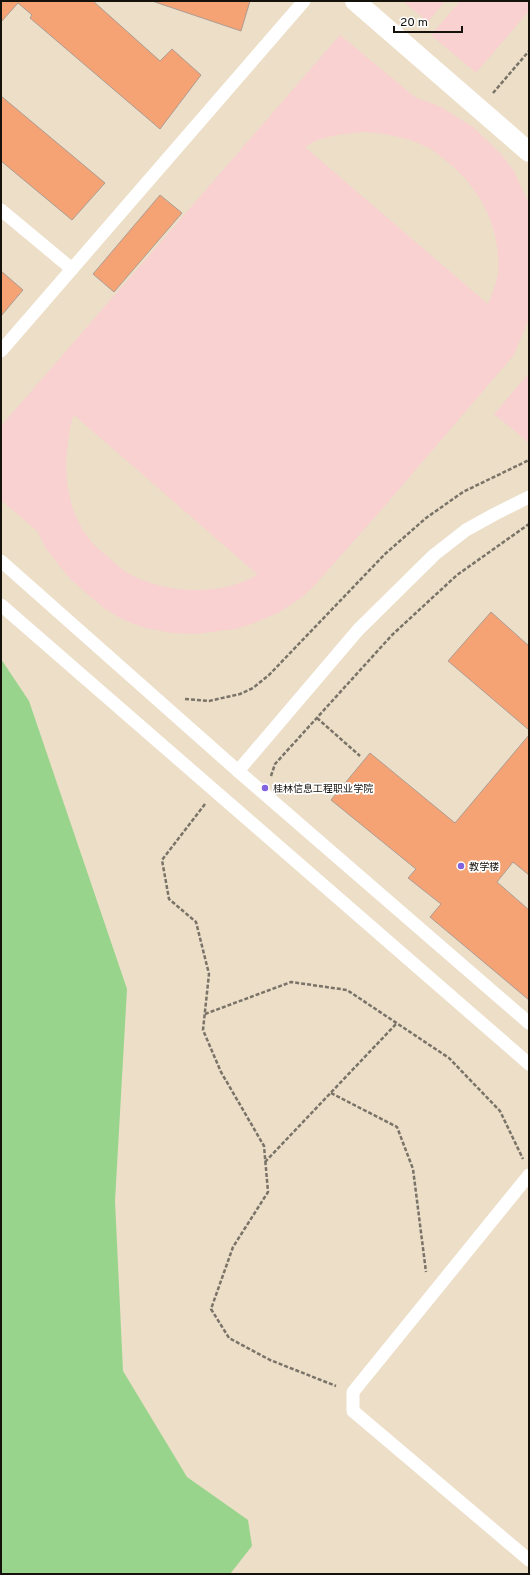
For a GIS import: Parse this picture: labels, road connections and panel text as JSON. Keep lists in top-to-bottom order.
{
  "places": ["桂林信息工程职业学院", "教学楼"],
  "scale_bar": "20 m"
}
